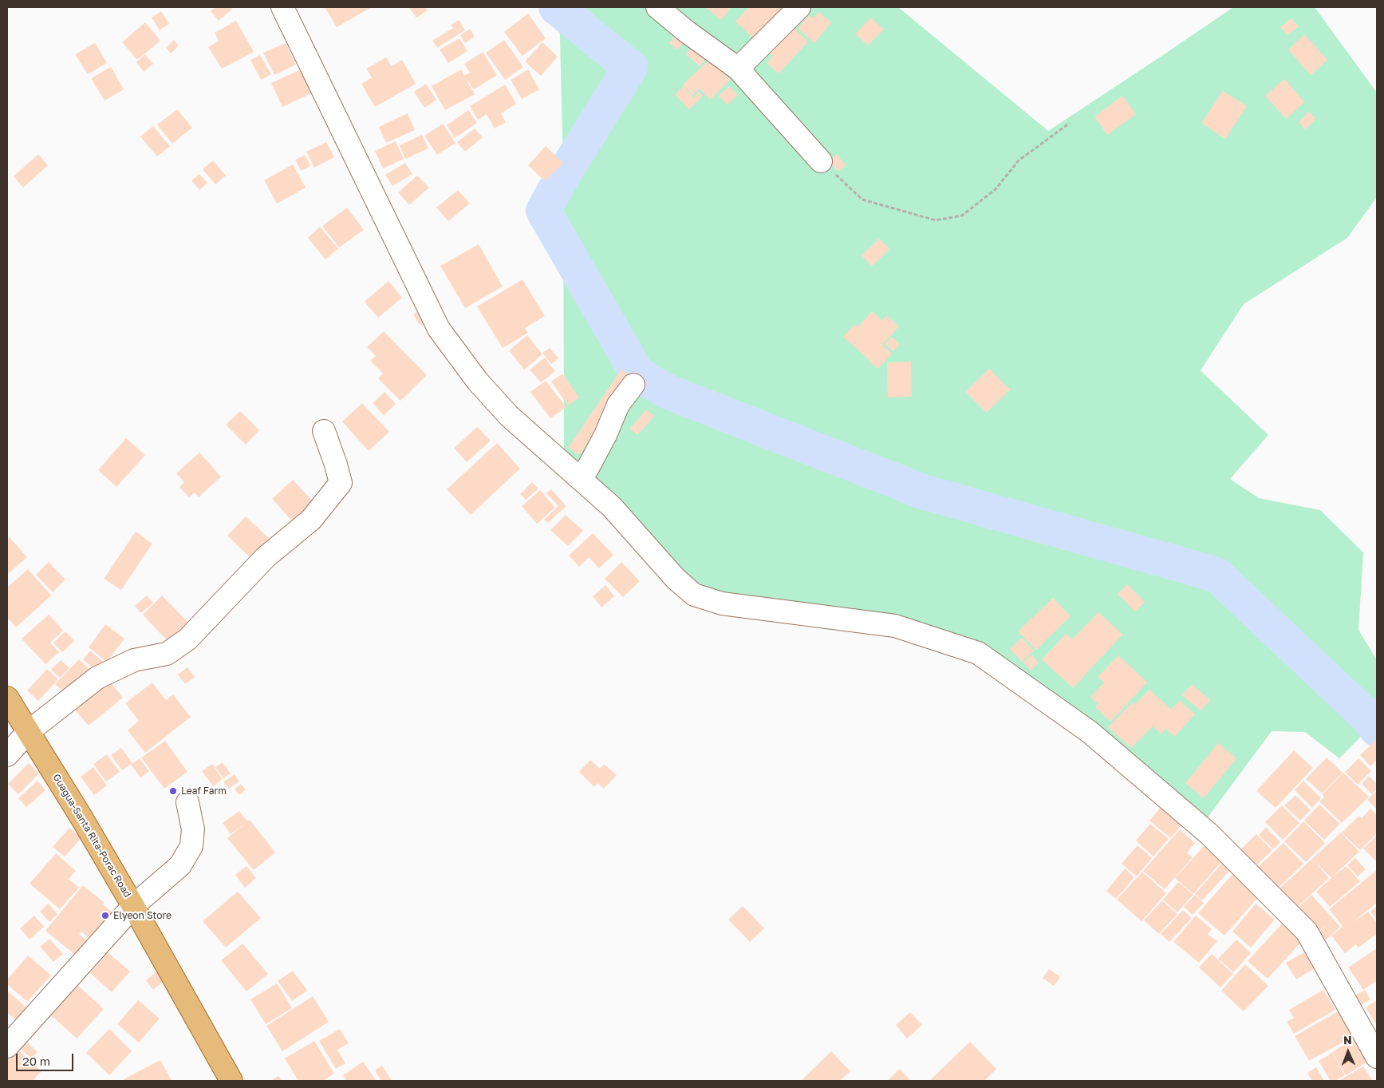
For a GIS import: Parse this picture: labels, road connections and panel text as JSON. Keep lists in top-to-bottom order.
{
  "streets": {
    "main road": ["Guagua-Santa Rita-Porac Road"]
  },
  "places": ["Leaf Farm", "Elyeon Store"],
  "scale_bar": "20 m",
  "north": "top"
}
